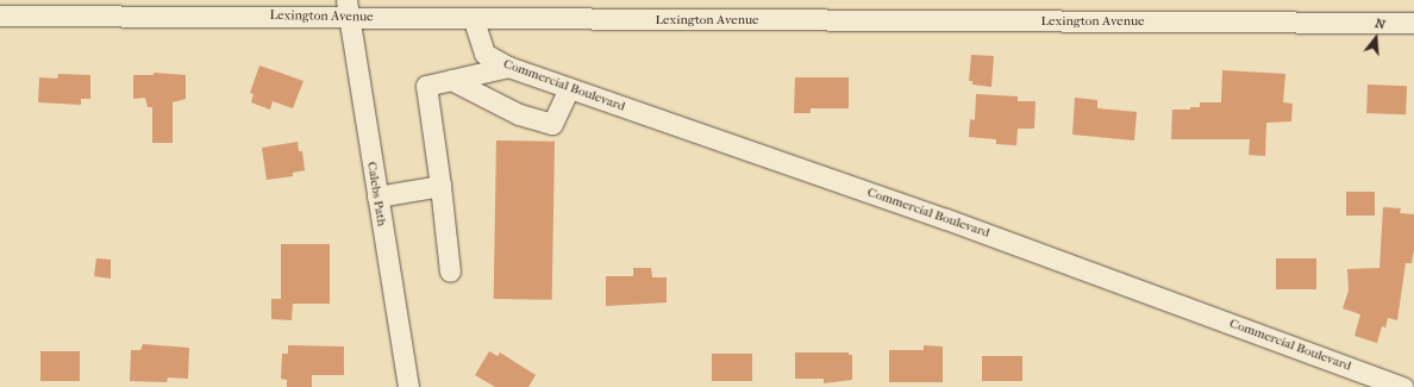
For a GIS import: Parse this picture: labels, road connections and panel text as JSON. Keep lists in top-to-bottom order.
{
  "streets": {
    "street": ["Lexington Avenue", "Commercial Boulevard", "Calebs Path"]
  },
  "crossings": [
    ["Lexington Avenue", "Commercial Boulevard"],
    ["Lexington Avenue", "Calebs Path"]
  ],
  "north": "top"
}
